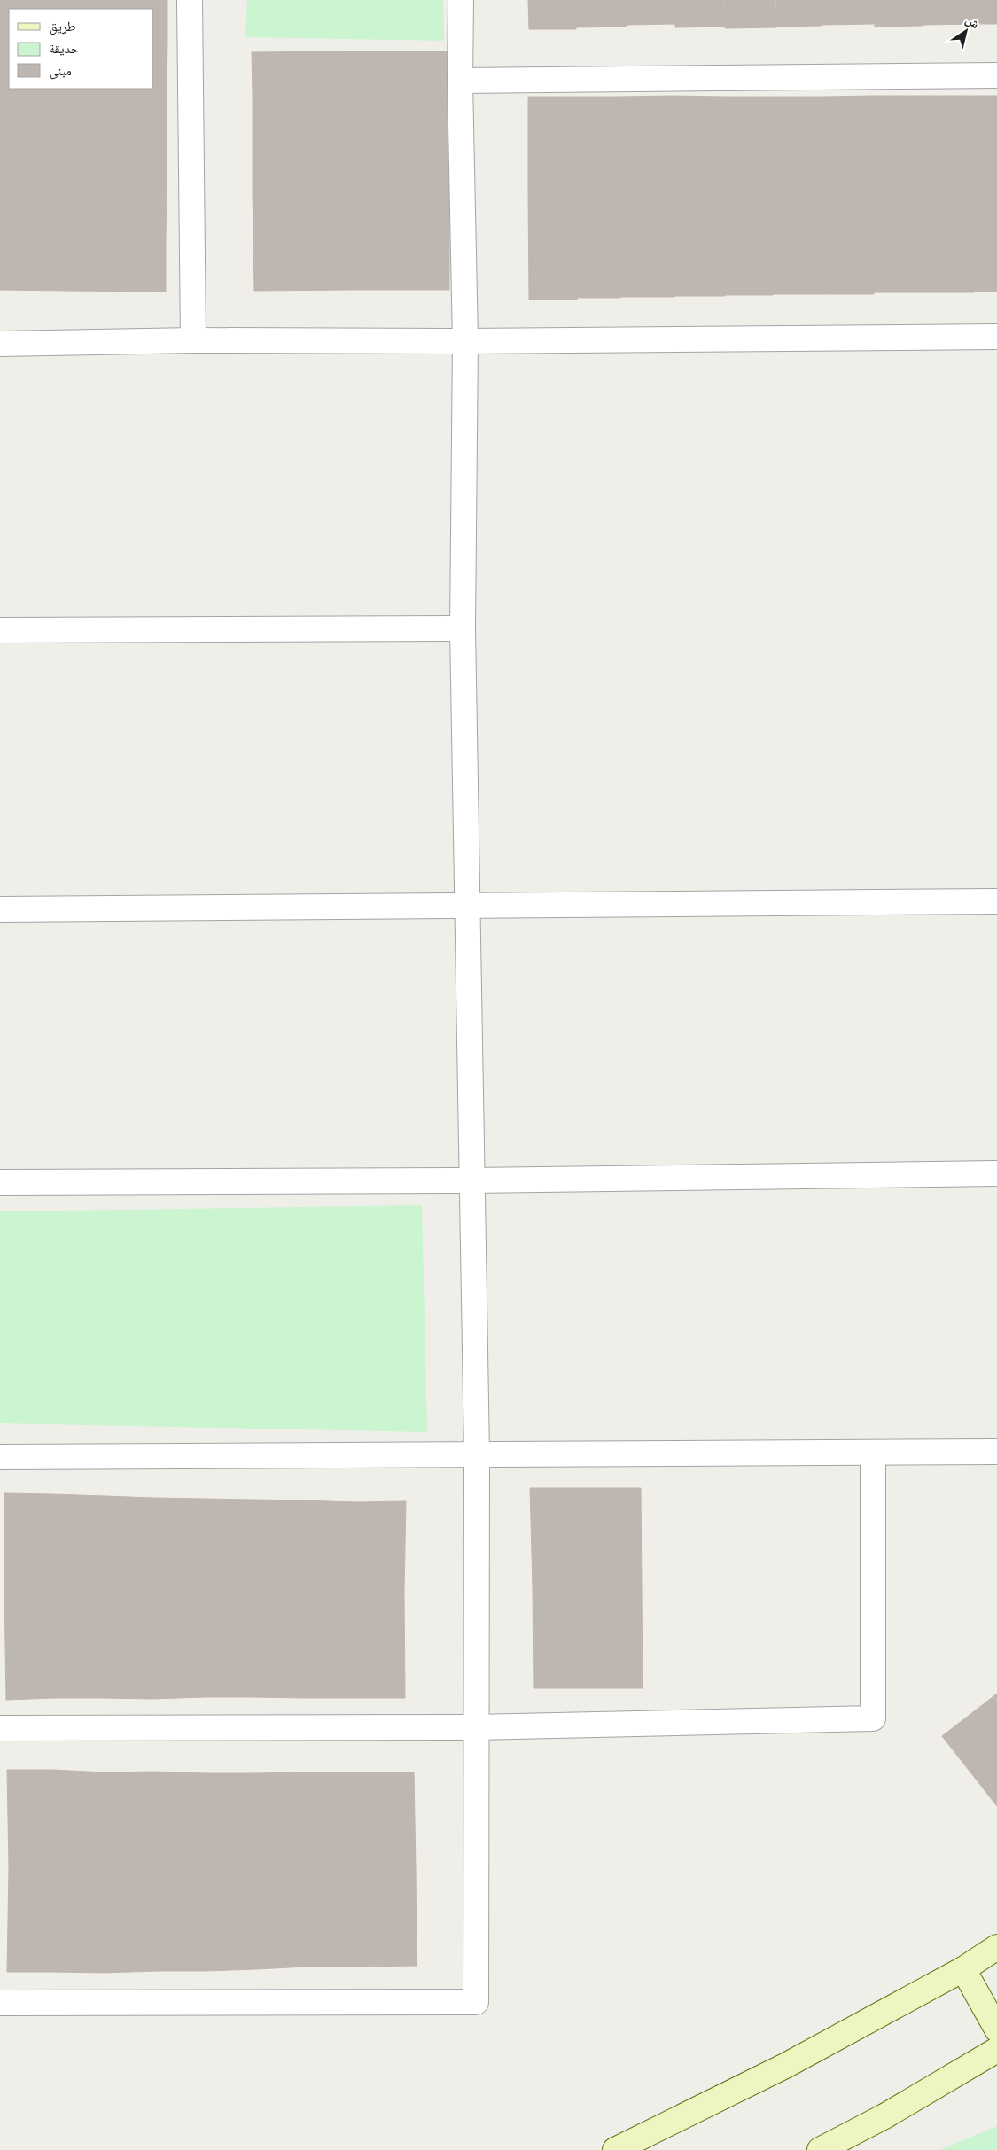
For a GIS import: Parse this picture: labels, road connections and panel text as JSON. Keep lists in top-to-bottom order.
{
  "legend": ["طريق", "حديقة", "مبنى"],
  "north": "top right"
}
